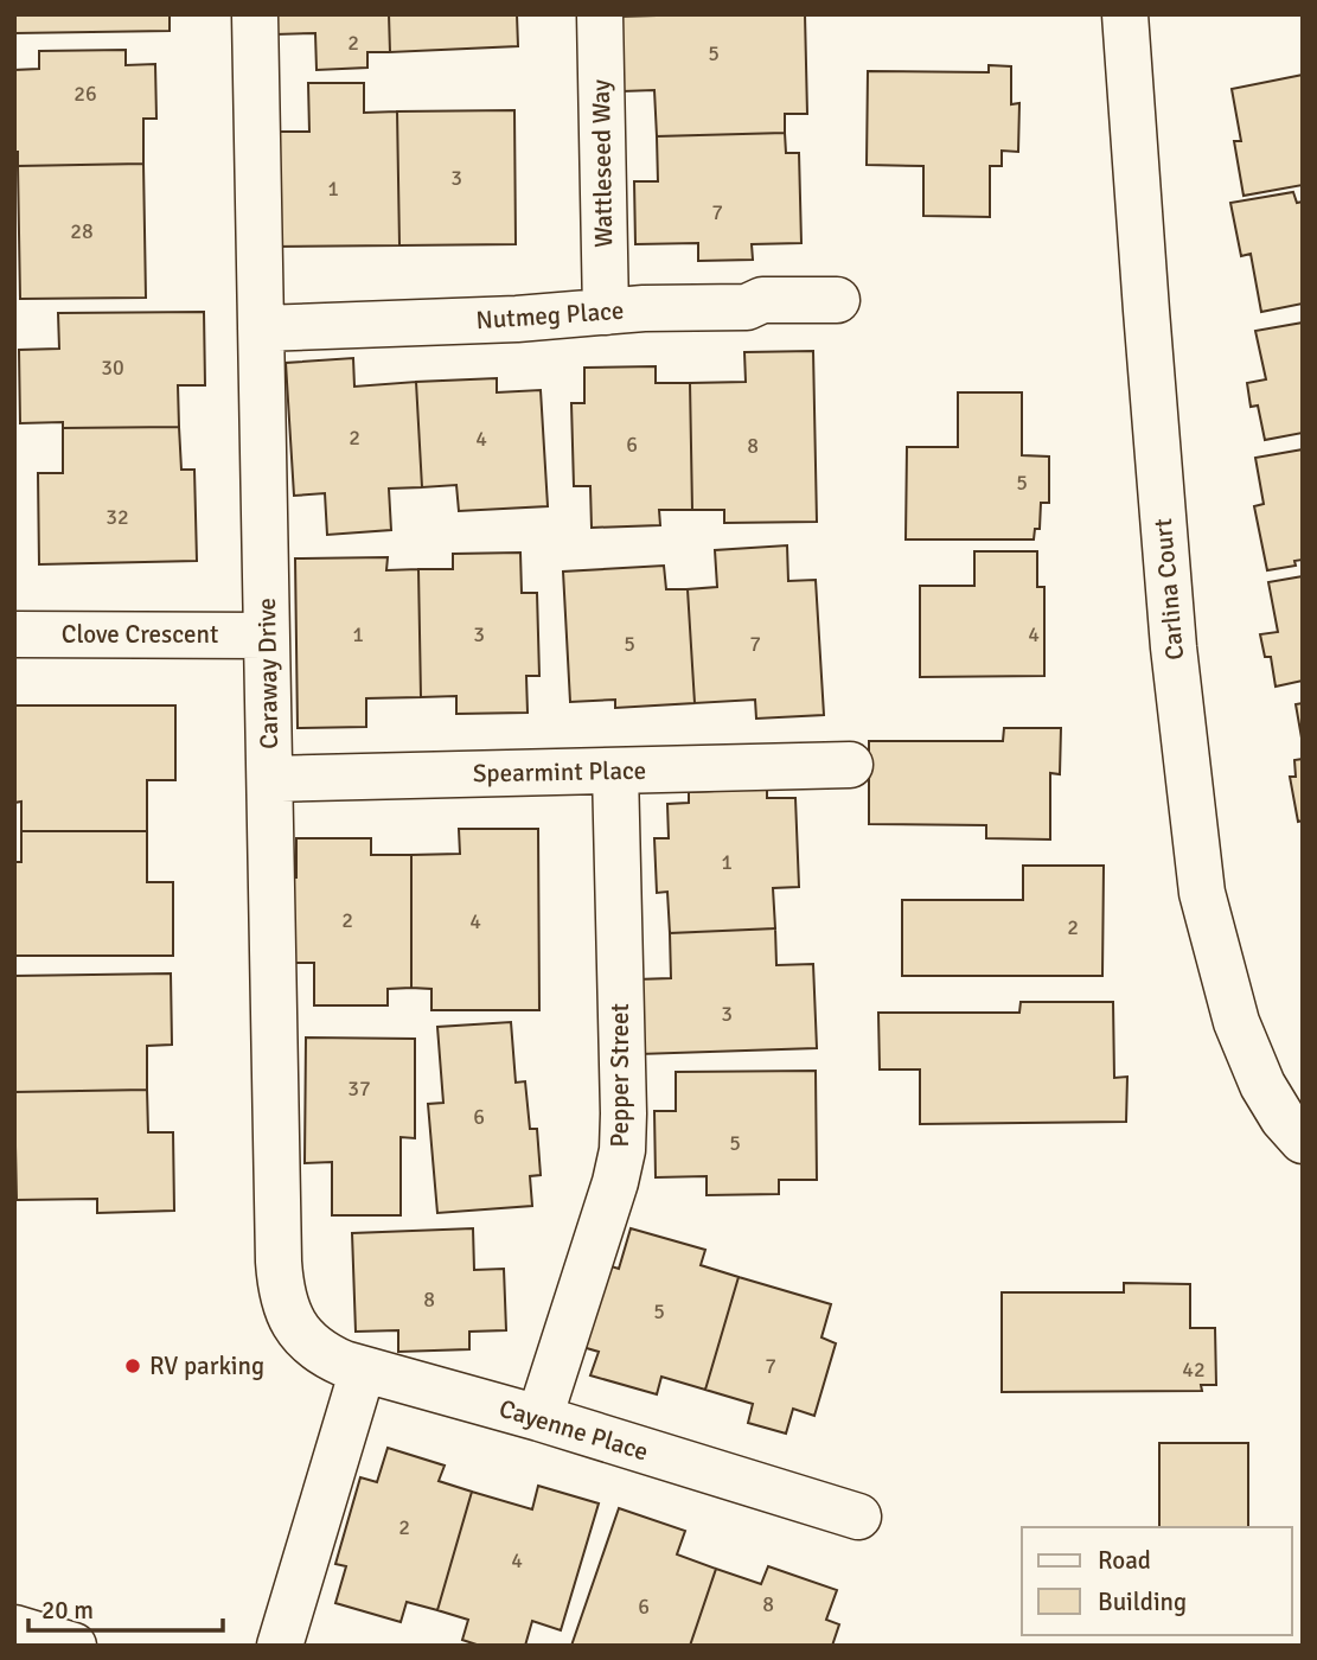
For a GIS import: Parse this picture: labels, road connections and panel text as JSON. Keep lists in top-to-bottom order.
{
  "streets": {
    "street": [
      "Wattleseed Way",
      "Nutmeg Place",
      "Carlina Court",
      "Clove Crescent",
      "Caraway Drive",
      "Spearmint Place",
      "Pepper Street",
      "Cayenne Place"
    ]
  },
  "crossings": [
    ["Wattleseed Way", "Nutmeg Place"],
    ["Nutmeg Place", "Caraway Drive"],
    ["Clove Crescent", "Caraway Drive"],
    ["Caraway Drive", "Spearmint Place"],
    ["Caraway Drive", "Cayenne Place"],
    ["Spearmint Place", "Pepper Street"],
    ["Pepper Street", "Cayenne Place"]
  ],
  "places": ["RV parking"],
  "house_numbers": [
    "2",
    "5",
    "26",
    "3",
    "1",
    "7",
    "28",
    "30",
    "2",
    "4",
    "6",
    "8",
    "5",
    "32",
    "1",
    "3",
    "4",
    "5",
    "7",
    "1",
    "2",
    "4",
    "2",
    "3",
    "37",
    "6",
    "5",
    "8",
    "5",
    "7",
    "42",
    "2",
    "4",
    "8",
    "6"
  ],
  "legend": ["Road", "Building"],
  "scale_bar": "20 m"
}
